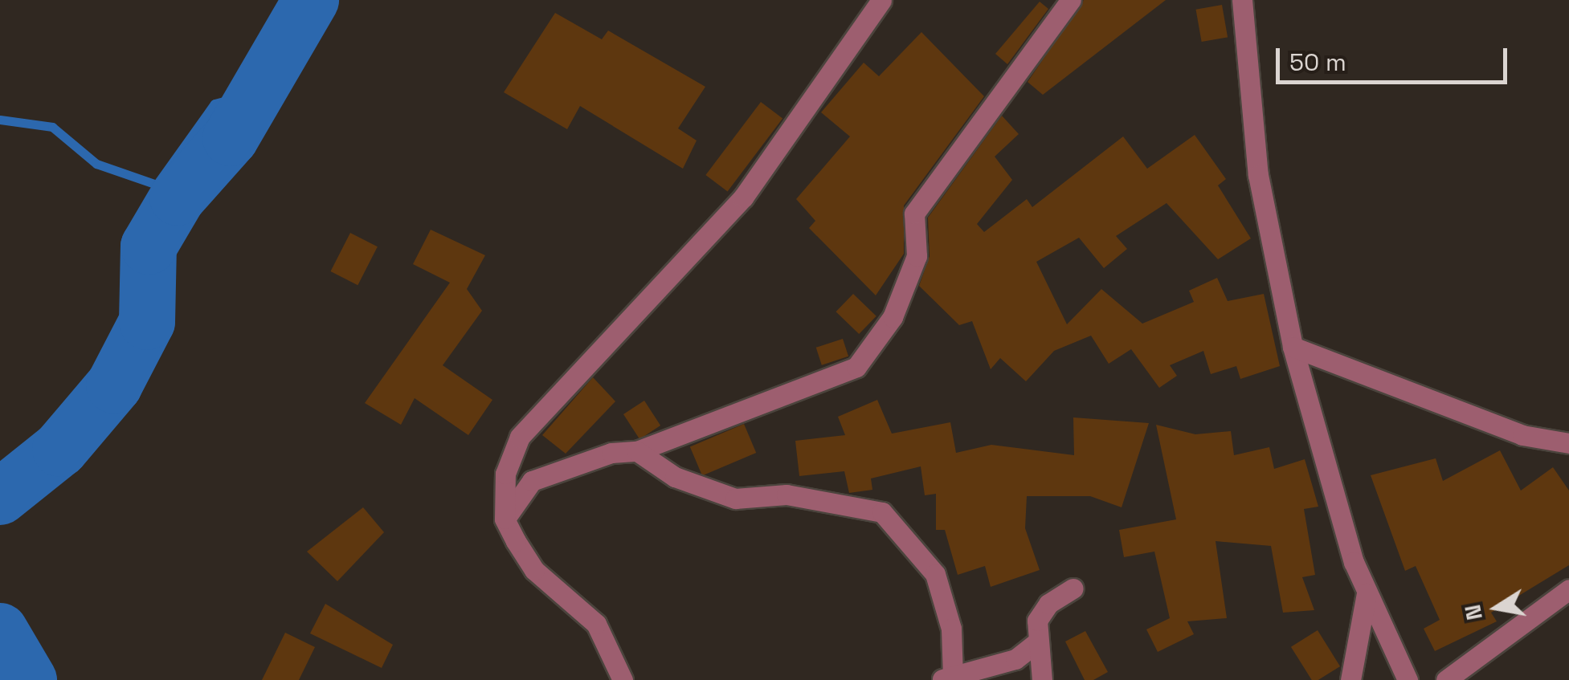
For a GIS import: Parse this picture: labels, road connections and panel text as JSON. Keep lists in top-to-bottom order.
{
  "scale_bar": "50 m",
  "north": "left"
}
